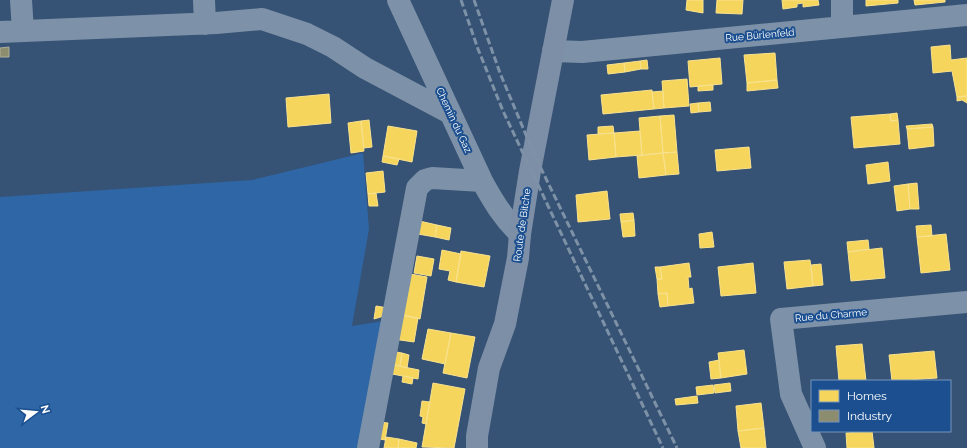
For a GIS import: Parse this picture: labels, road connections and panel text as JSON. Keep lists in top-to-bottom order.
{
  "streets": {
    "main road": ["Route de Bitche"],
    "street": ["Rue Bürlenfeld", "Chemin du Gaz", "Rue du Charme"]
  },
  "crossings": [
    ["Rue Bürlenfeld", "Route de Bitche"],
    ["Chemin du Gaz", "Route de Bitche"]
  ],
  "legend": ["Homes", "Industry"],
  "north": "right"
}
